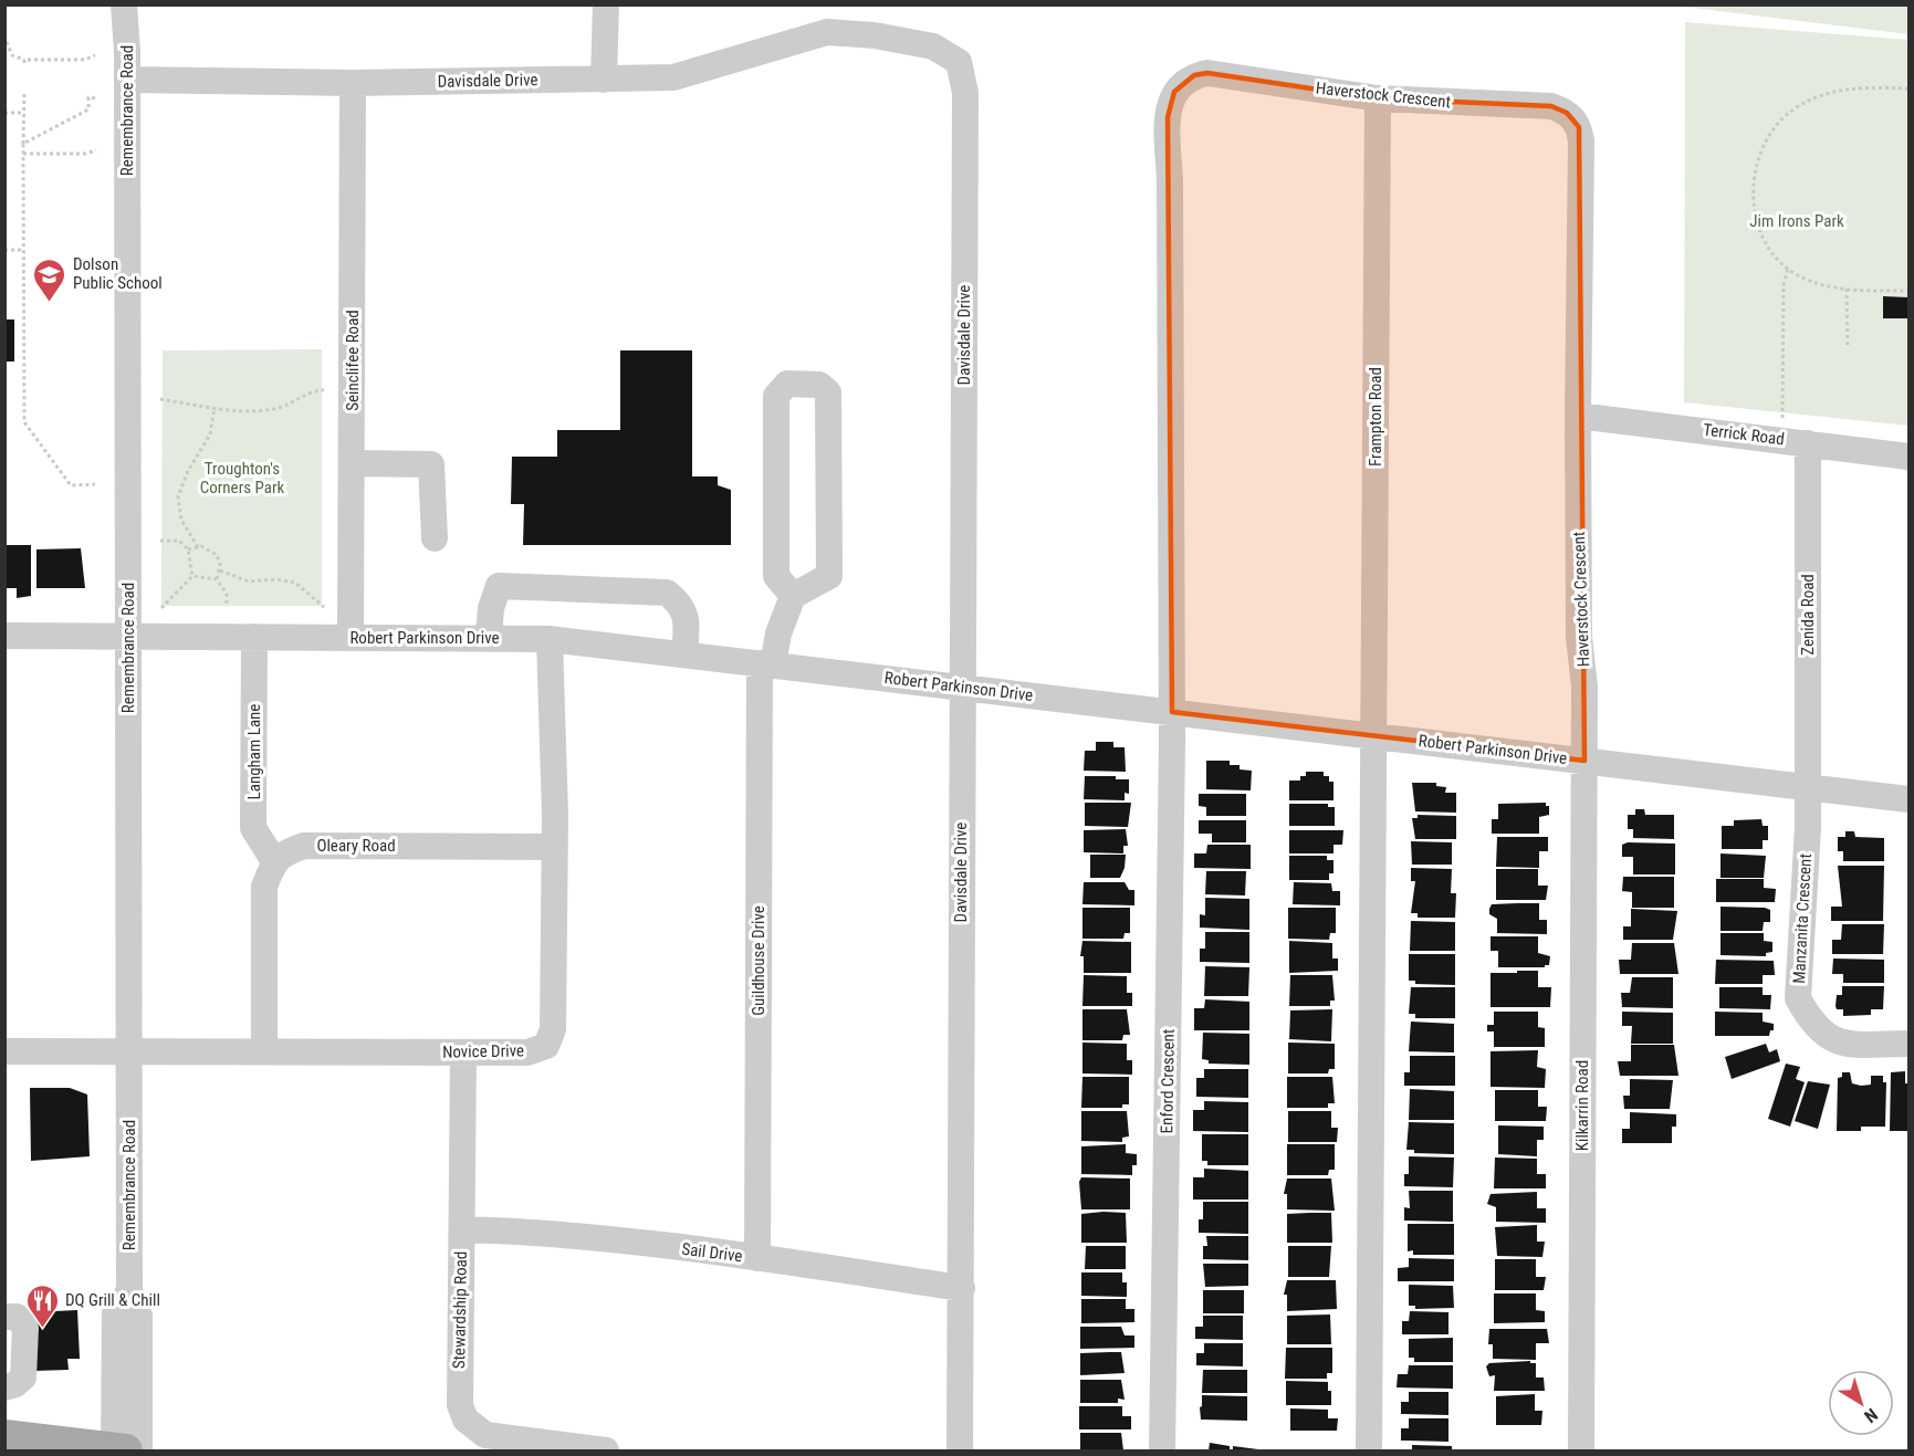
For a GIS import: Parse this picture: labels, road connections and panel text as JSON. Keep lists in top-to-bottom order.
{
  "streets": {
    "street": [
      "Davisdale Drive",
      "Haverstock Crescent",
      "Remembrance Road",
      "Seinclifee Road",
      "Frampton Road",
      "Terrick Road",
      "Zenida Road",
      "Robert Parkinson Drive",
      "Langham Lane",
      "Oleary Road",
      "Manzanita Crescent",
      "Guildhouse Drive",
      "Novice Drive",
      "Enford Crescent",
      "Kilkarrin Road",
      "Sail Drive",
      "Stewardship Road"
    ]
  },
  "crossings": [
    ["Davisdale Drive", "Remembrance Road"],
    ["Davisdale Drive", "Seinclifee Road"],
    ["Davisdale Drive", "Robert Parkinson Drive"],
    ["Davisdale Drive", "Sail Drive"],
    ["Haverstock Crescent", "Frampton Road"],
    ["Haverstock Crescent", "Terrick Road"],
    ["Haverstock Crescent", "Robert Parkinson Drive"],
    ["Haverstock Crescent", "Enford Crescent"],
    ["Haverstock Crescent", "Kilkarrin Road"],
    ["Remembrance Road", "Robert Parkinson Drive"],
    ["Remembrance Road", "Novice Drive"],
    ["Seinclifee Road", "Robert Parkinson Drive"],
    ["Frampton Road", "Robert Parkinson Drive"],
    ["Terrick Road", "Zenida Road"],
    ["Zenida Road", "Robert Parkinson Drive"],
    ["Zenida Road", "Manzanita Crescent"],
    ["Robert Parkinson Drive", "Langham Lane"],
    ["Robert Parkinson Drive", "Manzanita Crescent"],
    ["Robert Parkinson Drive", "Guildhouse Drive"],
    ["Robert Parkinson Drive", "Novice Drive"],
    ["Robert Parkinson Drive", "Enford Crescent"],
    ["Robert Parkinson Drive", "Kilkarrin Road"],
    ["Langham Lane", "Oleary Road"],
    ["Oleary Road", "Novice Drive"],
    ["Guildhouse Drive", "Sail Drive"],
    ["Novice Drive", "Stewardship Road"],
    ["Sail Drive", "Stewardship Road"]
  ],
  "parks": ["Jim Irons Park", "Troughton's Corners Park"],
  "places": {
    "school or university": ["Dolson Public School"],
    "restaurant": ["DQ Grill & Chill"]
  },
  "north": "bottom right"
}
